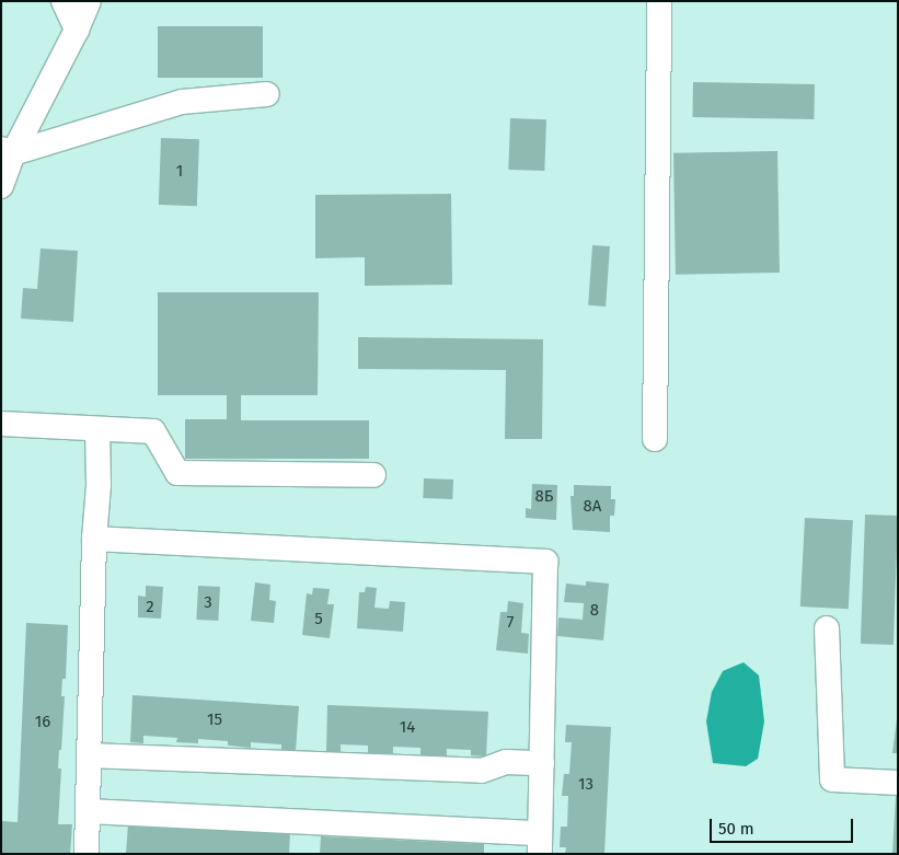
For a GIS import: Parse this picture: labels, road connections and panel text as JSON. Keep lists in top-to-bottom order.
{
  "house_numbers": [
    "1",
    "8Б",
    "8А",
    "3",
    "2",
    "8",
    "5",
    "7",
    "15",
    "16",
    "14",
    "13"
  ],
  "scale_bar": "50 m"
}
